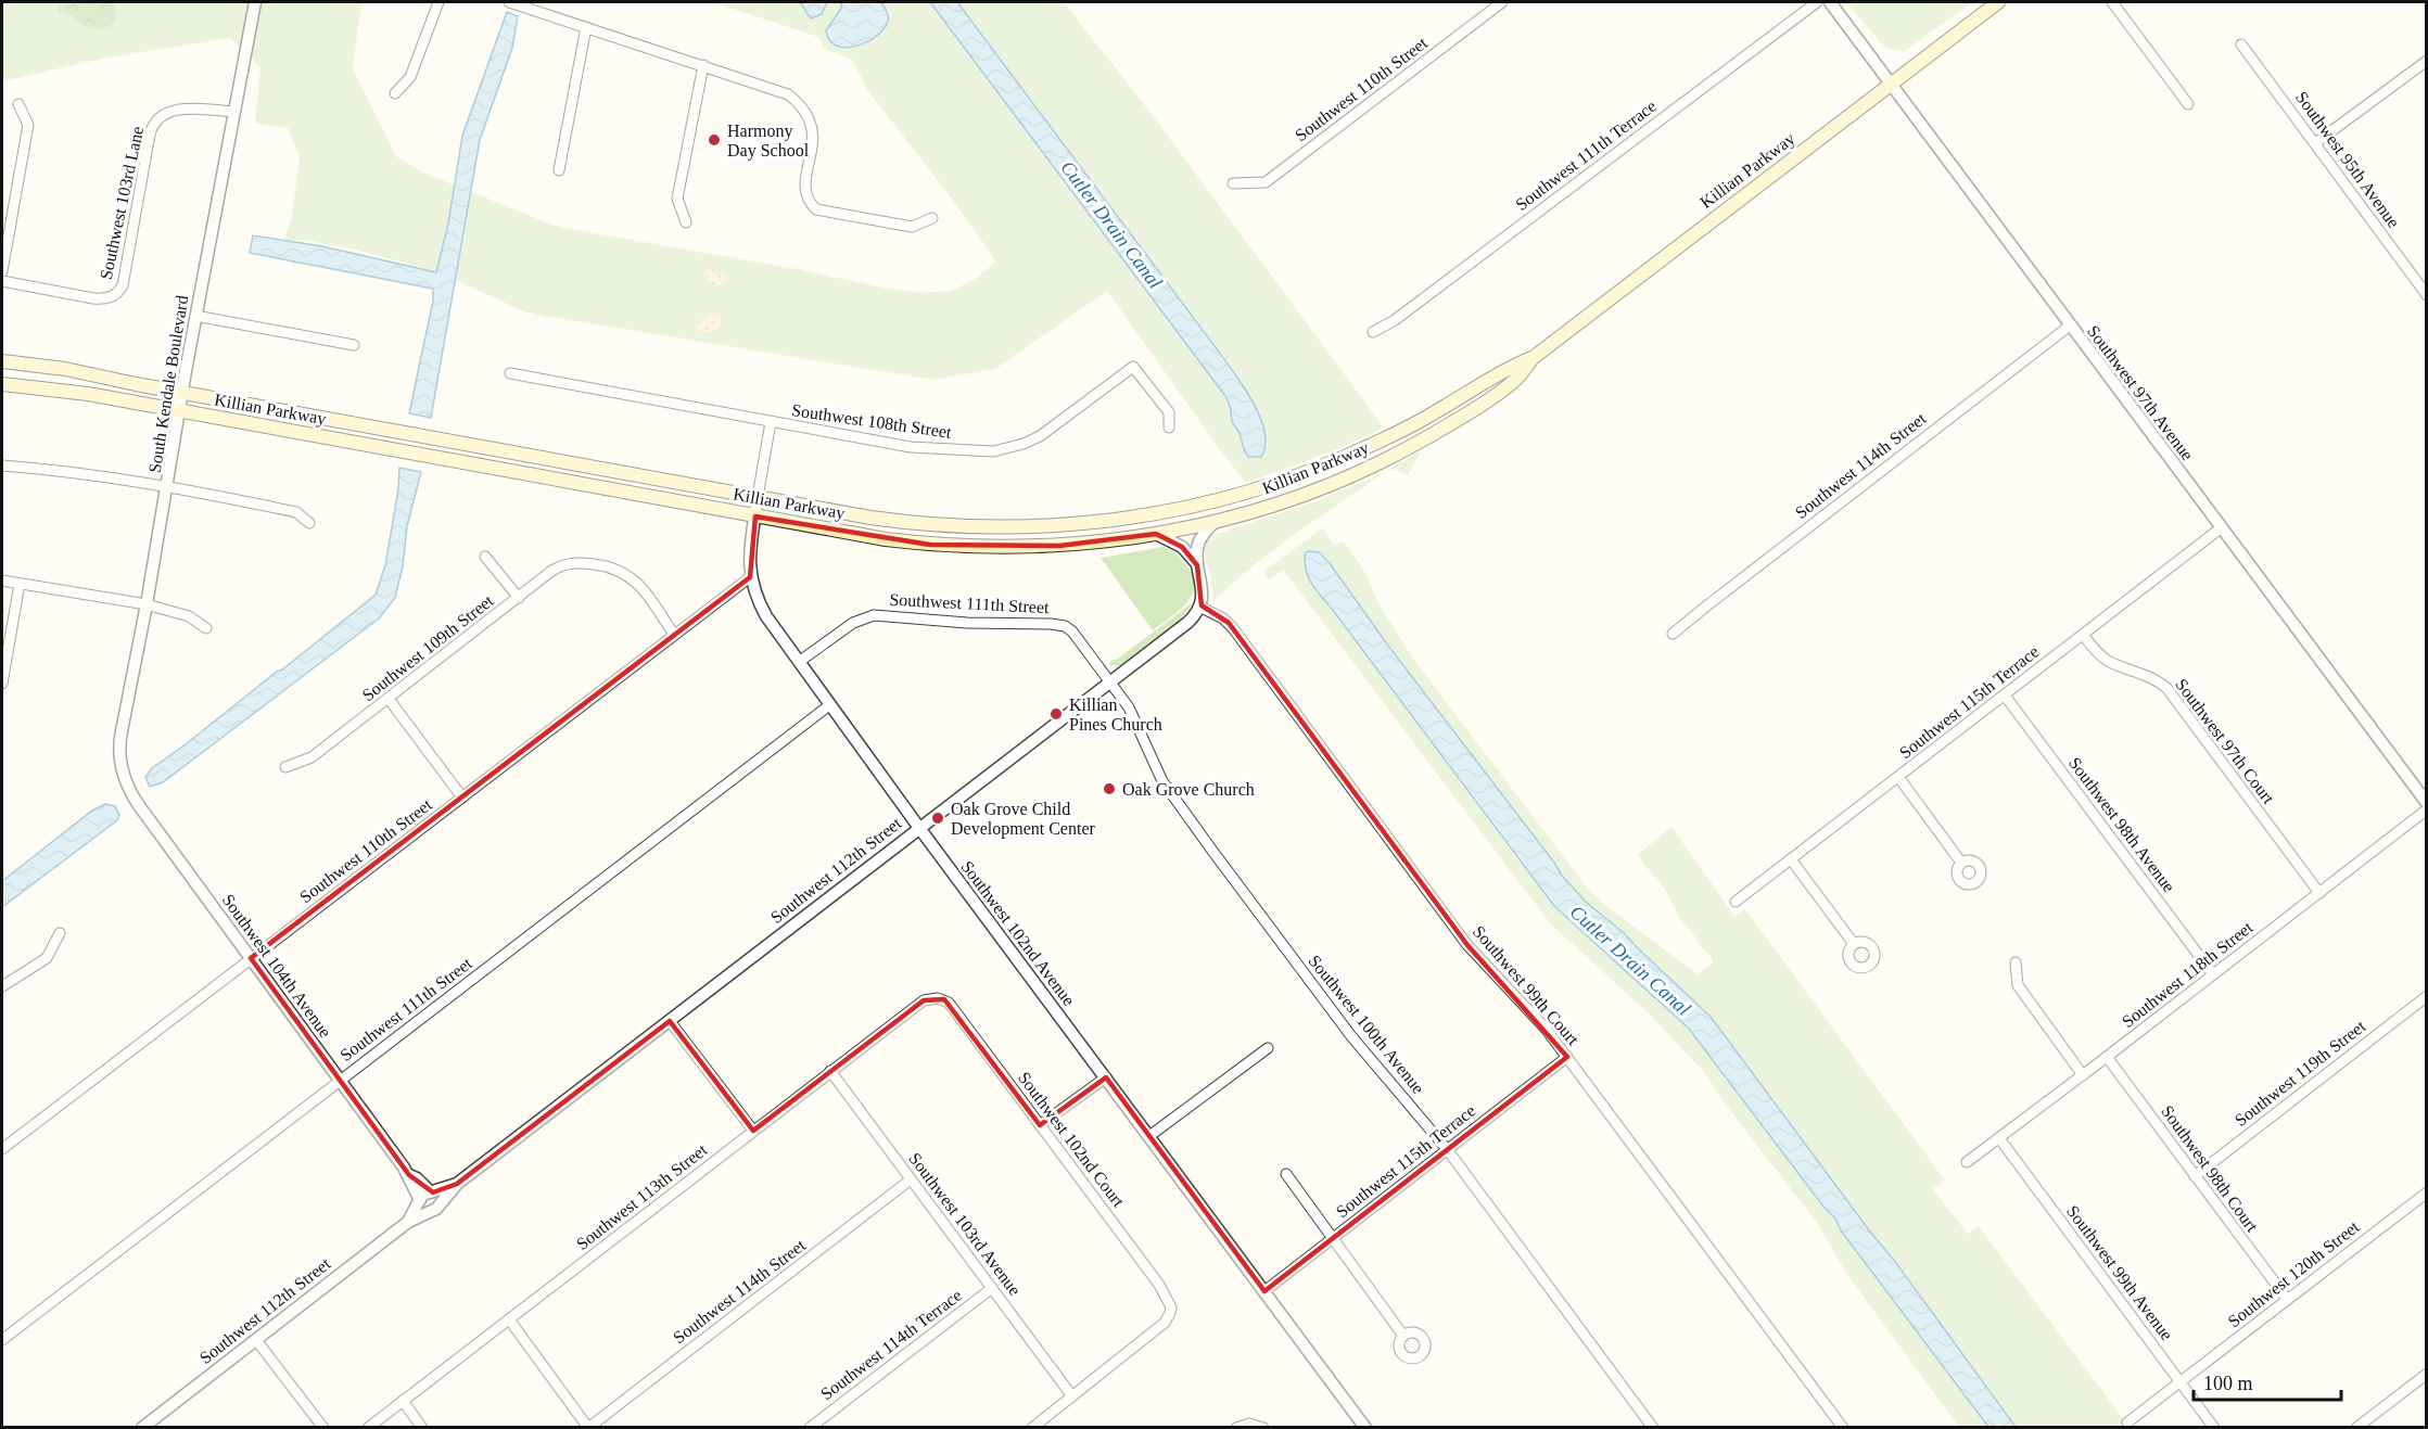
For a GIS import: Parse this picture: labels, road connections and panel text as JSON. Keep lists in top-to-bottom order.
{
  "streets": {
    "main road": ["Killian Parkway"],
    "street": [
      "Southwest 110th Street",
      "Southwest 111th Terrace",
      "Southwest 95th Avenue",
      "Southwest 103rd Lane",
      "South Kendale Boulevard",
      "Southwest 97th Avenue",
      "Southwest 108th Street",
      "Southwest 114th Street",
      "Southwest 111th Street",
      "Southwest 109th Street",
      "Southwest 115th Terrace",
      "Southwest 97th Court",
      "Southwest 98th Avenue",
      "Southwest 112th Street",
      "Southwest 102nd Avenue",
      "Southwest 104th Avenue",
      "Southwest 118th Street",
      "Southwest 99th Court",
      "Southwest 100th Avenue",
      "Southwest 119th Street",
      "Southwest 102nd Court",
      "Southwest 98th Court",
      "Southwest 113th Street",
      "Southwest 103rd Avenue",
      "Southwest 99th Avenue",
      "Southwest 120th Street",
      "Southwest 114th Terrace"
    ]
  },
  "crossings": [
    ["Southwest 110th Street", "Southwest 109th Street"],
    ["Southwest 110th Street", "Southwest 102nd Avenue"],
    ["Southwest 110th Street", "Southwest 104th Avenue"],
    ["Killian Parkway", "South Kendale Boulevard"],
    ["Killian Parkway", "Southwest 97th Avenue"],
    ["Killian Parkway", "Southwest 102nd Avenue"],
    ["Southwest 103rd Lane", "South Kendale Boulevard"],
    ["South Kendale Boulevard", "Southwest 104th Avenue"],
    ["Southwest 97th Avenue", "Southwest 114th Street"],
    ["Southwest 97th Avenue", "Southwest 115th Terrace"],
    ["Southwest 108th Street", "Southwest 102nd Avenue"],
    ["Southwest 114th Street", "Southwest 103rd Avenue"],
    ["Southwest 111th Street", "Southwest 102nd Avenue"],
    ["Southwest 111th Street", "Southwest 104th Avenue"],
    ["Southwest 111th Street", "Southwest 100th Avenue"],
    ["Southwest 115th Terrace", "Southwest 97th Court"],
    ["Southwest 115th Terrace", "Southwest 98th Avenue"],
    ["Southwest 115th Terrace", "Southwest 102nd Avenue"],
    ["Southwest 115th Terrace", "Southwest 99th Court"],
    ["Southwest 115th Terrace", "Southwest 100th Avenue"],
    ["Southwest 97th Court", "Southwest 118th Street"],
    ["Southwest 98th Avenue", "Southwest 118th Street"],
    ["Southwest 112th Street", "Southwest 102nd Avenue"],
    ["Southwest 112th Street", "Southwest 104th Avenue"],
    ["Southwest 112th Street", "Southwest 99th Court"],
    ["Southwest 112th Street", "Southwest 100th Avenue"],
    ["Southwest 118th Street", "Southwest 98th Court"],
    ["Southwest 118th Street", "Southwest 99th Avenue"],
    ["Southwest 119th Street", "Southwest 98th Court"],
    ["Southwest 102nd Court", "Southwest 113th Street"],
    ["Southwest 102nd Court", "Southwest 103rd Avenue"],
    ["Southwest 98th Court", "Southwest 120th Street"],
    ["Southwest 113th Street", "Southwest 103rd Avenue"],
    ["Southwest 103rd Avenue", "Southwest 114th Terrace"],
    ["Southwest 99th Avenue", "Southwest 120th Street"]
  ],
  "water": ["Cutler Drain Canal"],
  "places": [
    "Harmony Day School",
    "Killian Pines Church",
    "Oak Grove Church",
    "Oak Grove Child Development Center"
  ],
  "scale_bar": "100 m"
}
